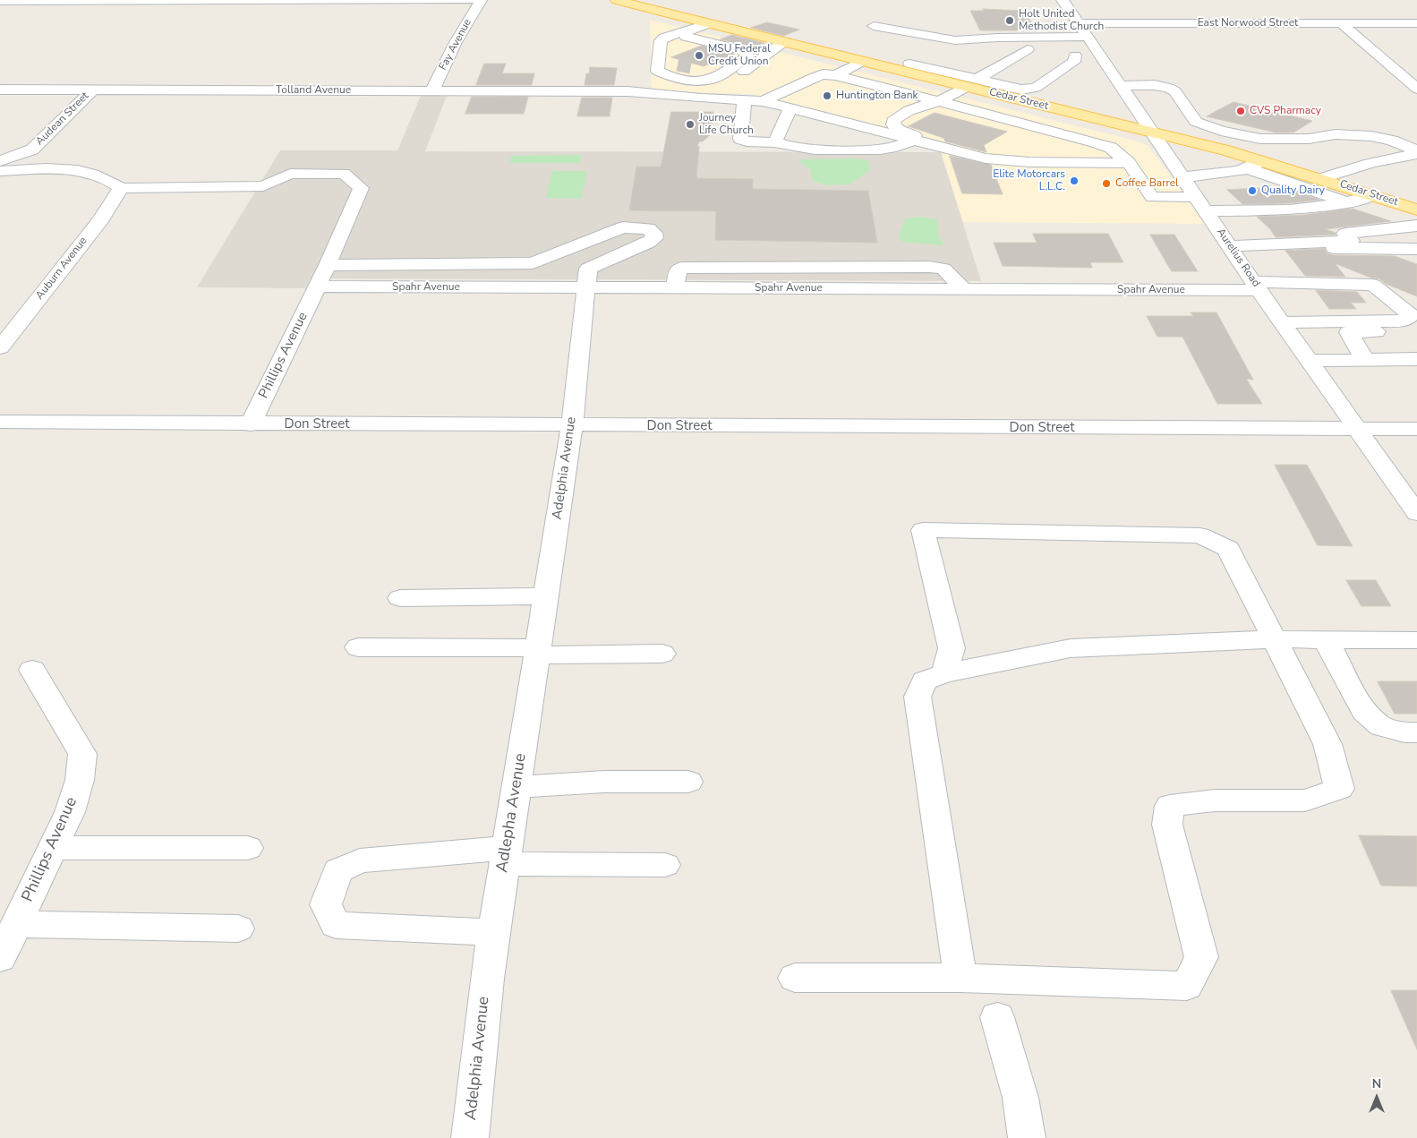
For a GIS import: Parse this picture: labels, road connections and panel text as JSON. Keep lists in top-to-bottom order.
{
  "streets": {
    "main road": ["Cedar Street"],
    "street": [
      "East Norwood Street",
      "Fay Avenue",
      "Tolland Avenue",
      "Audean Street",
      "Aurelius Road",
      "Auburn Avenue",
      "Spahr Avenue",
      "Phillips Avenue",
      "Don Street",
      "Adelphia Avenue",
      "Adlepha Avenue"
    ]
  },
  "crossings": [
    ["East Norwood Street", "Aurelius Road"],
    ["Fay Avenue", "Tolland Avenue"],
    ["Tolland Avenue", "Audean Street"],
    ["Cedar Street", "Aurelius Road"],
    ["Aurelius Road", "Spahr Avenue"],
    ["Aurelius Road", "Don Street"],
    ["Auburn Avenue", "Phillips Avenue"],
    ["Spahr Avenue", "Phillips Avenue"],
    ["Spahr Avenue", "Adelphia Avenue"],
    ["Phillips Avenue", "Don Street"],
    ["Phillips Avenue", "Adelphia Avenue"],
    ["Don Street", "Adelphia Avenue"],
    ["Adelphia Avenue", "Adlepha Avenue"]
  ],
  "places": [
    "Holt United Methodist Church",
    "MSU Federal Credit Union",
    "Huntington Bank",
    "CVS Pharmacy",
    "Journey Life Church",
    "Elite Motorcars L.L.C.",
    "Coffee Barrel",
    "Quality Dairy"
  ],
  "north": "top"
}
